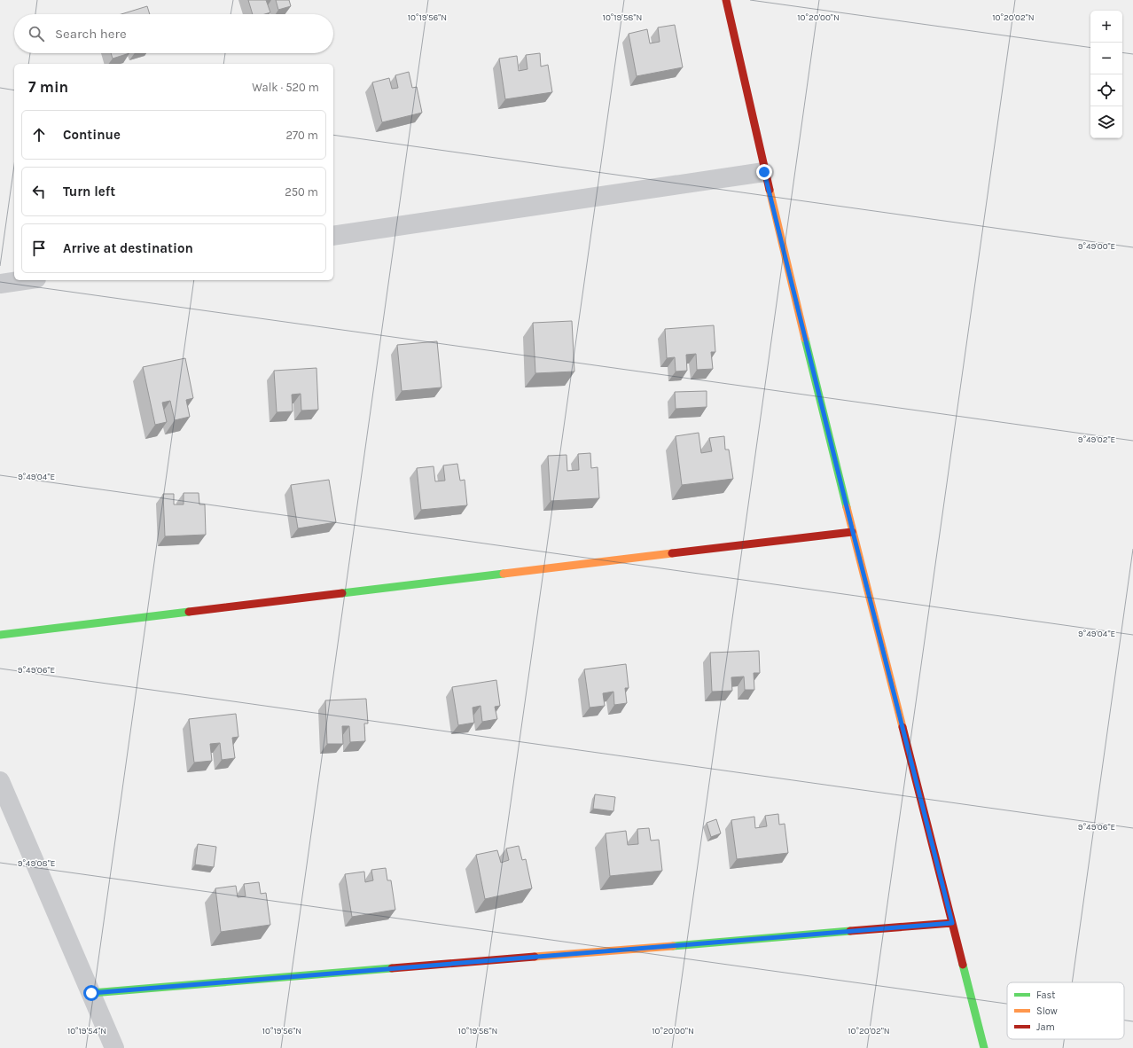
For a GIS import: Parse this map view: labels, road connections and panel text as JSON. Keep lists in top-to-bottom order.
{
  "legend": ["Fast", "Slow", "Jam"],
  "page": {
    "map_buttons": ["+", "−"],
    "search": "Search here",
    "heading": ["7 min", "Walk · 520 m"],
    "list": [
      ["Continue", "270 m"],
      ["Turn left", "250 m"],
      "Arrive at destination"
    ]
  },
  "coordinates": [
    "10°19'56\"N",
    "10°19'58\"N",
    "10°20'00\"N",
    "10°20'02\"N",
    "9°49'00\"E",
    "9°49'02\"E",
    "9°49'04\"E",
    "9°49'06\"E",
    "9°49'08\"E",
    "10°19'54\"N"
  ]
}
